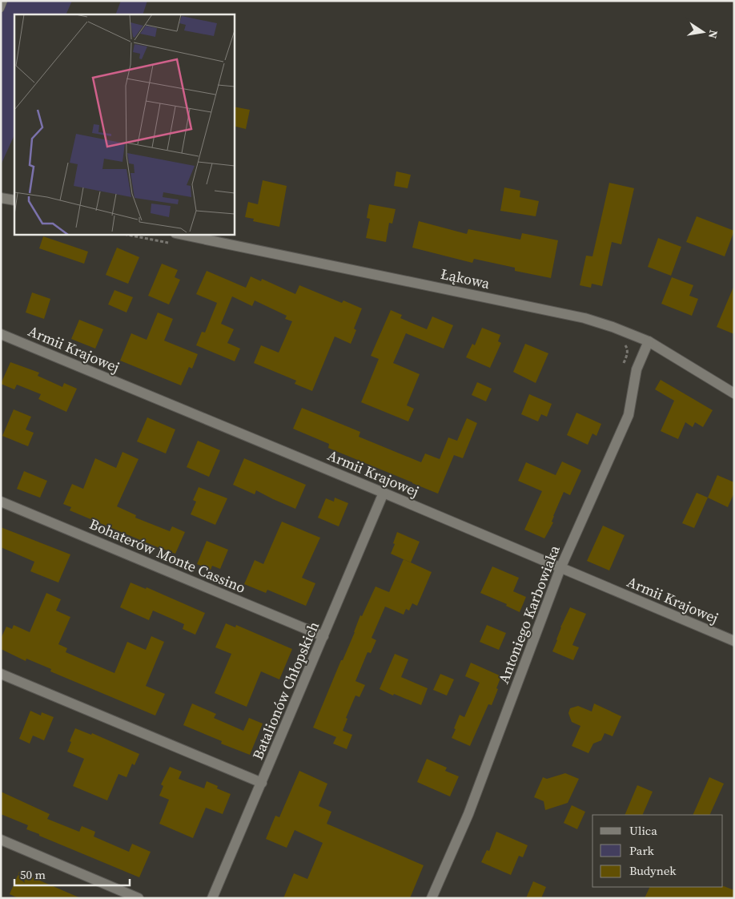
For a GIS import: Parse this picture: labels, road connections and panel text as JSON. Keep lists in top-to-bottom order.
{
  "streets": {
    "street": [
      "Łąkowa",
      "Armii Krajowej",
      "Bohaterów Monte Cassino",
      "Antoniego Karbowiaka",
      "Batalionów Chłopskich"
    ]
  },
  "crossings": [
    ["Łąkowa", "Antoniego Karbowiaka"],
    ["Armii Krajowej", "Antoniego Karbowiaka"],
    ["Armii Krajowej", "Batalionów Chłopskich"],
    ["Bohaterów Monte Cassino", "Batalionów Chłopskich"]
  ],
  "legend": ["Ulica", "Park", "Budynek"],
  "scale_bar": "50 m",
  "north": "right"
}
